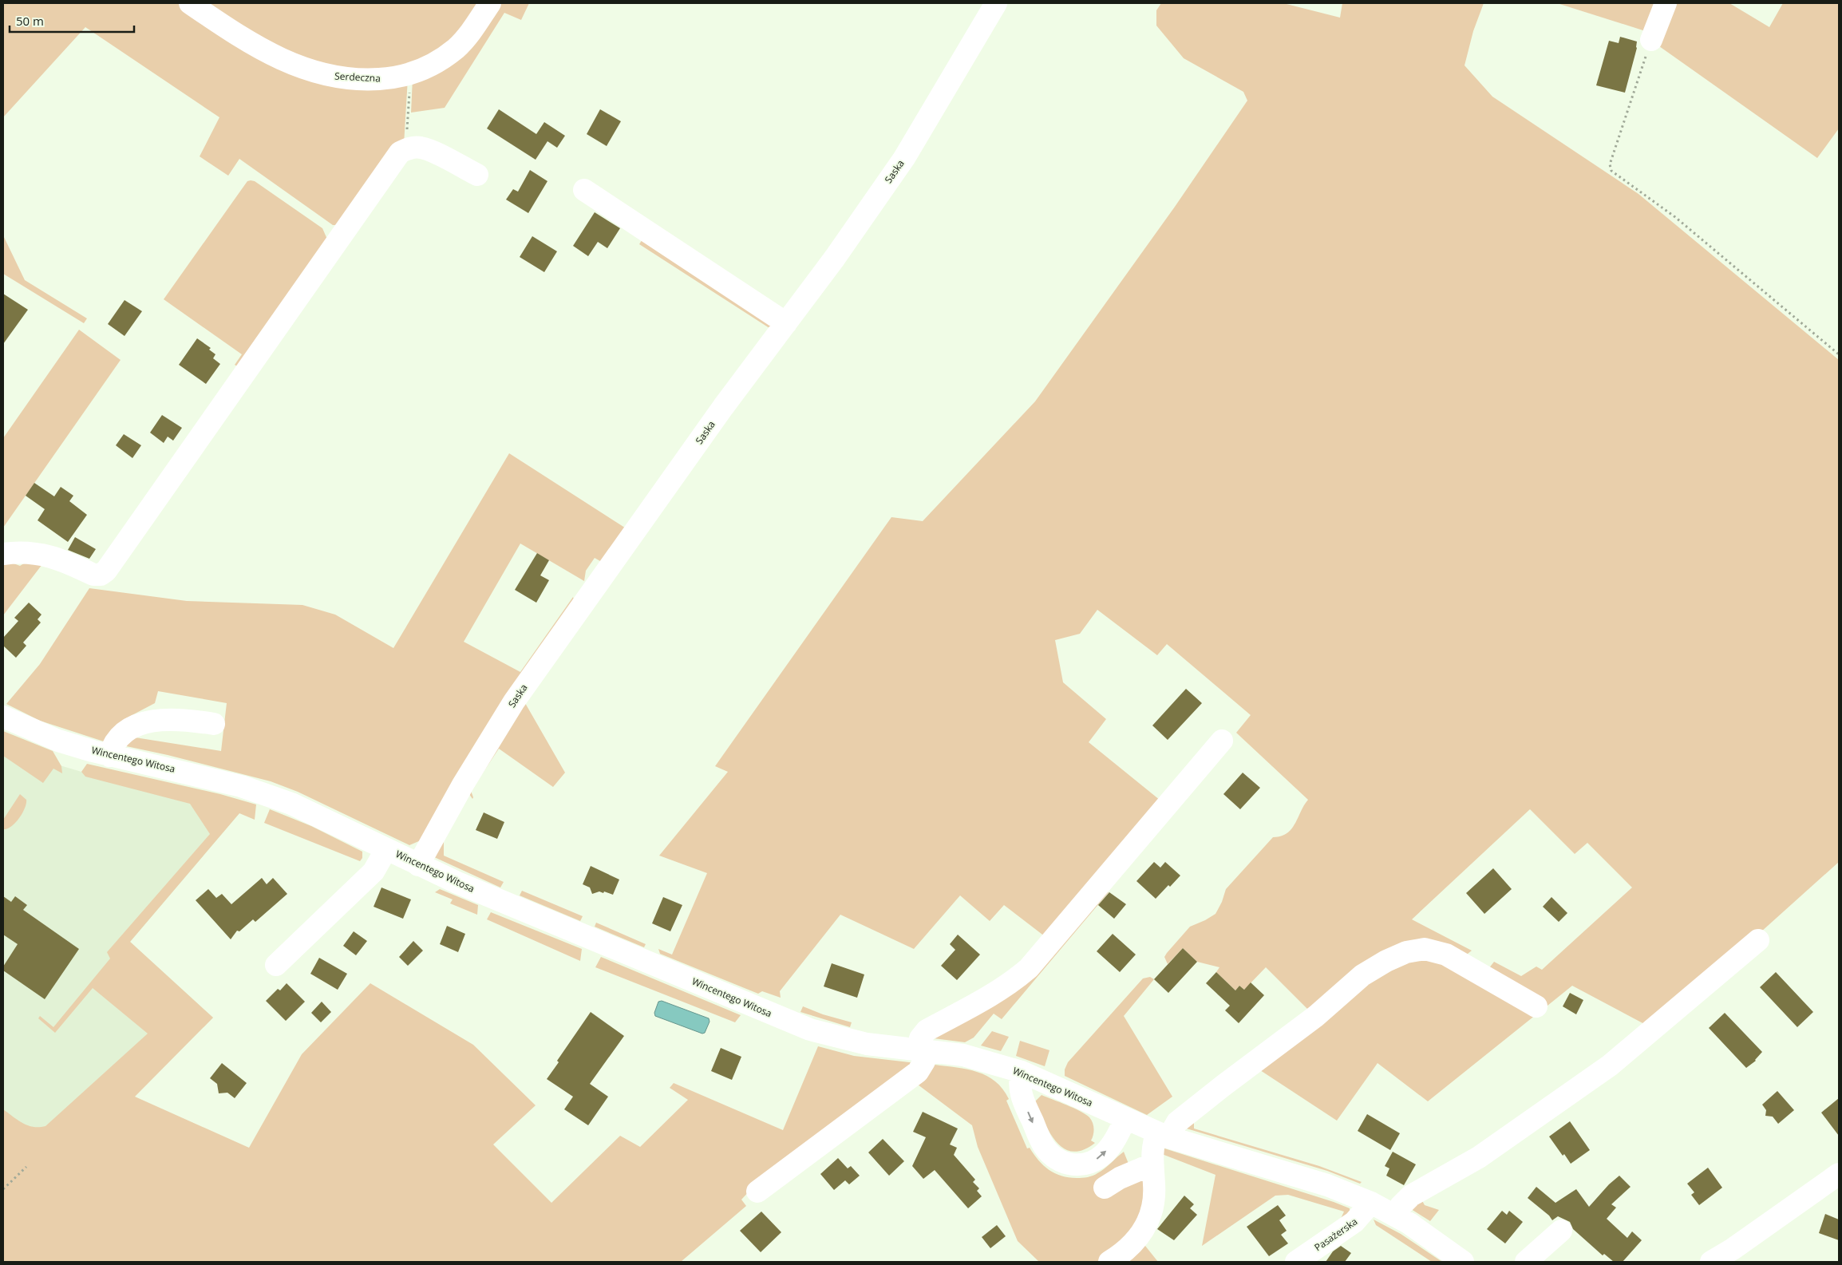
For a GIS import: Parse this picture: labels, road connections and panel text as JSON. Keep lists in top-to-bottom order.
{
  "streets": {
    "street": [
      "Serdeczna",
      "Saska",
      "Wincentego Witosa",
      "Pasażerska"
    ]
  },
  "crossings": [
    ["Saska", "Wincentego Witosa"],
    ["Wincentego Witosa", "Pasażerska"]
  ],
  "scale_bar": "50 m"
}
